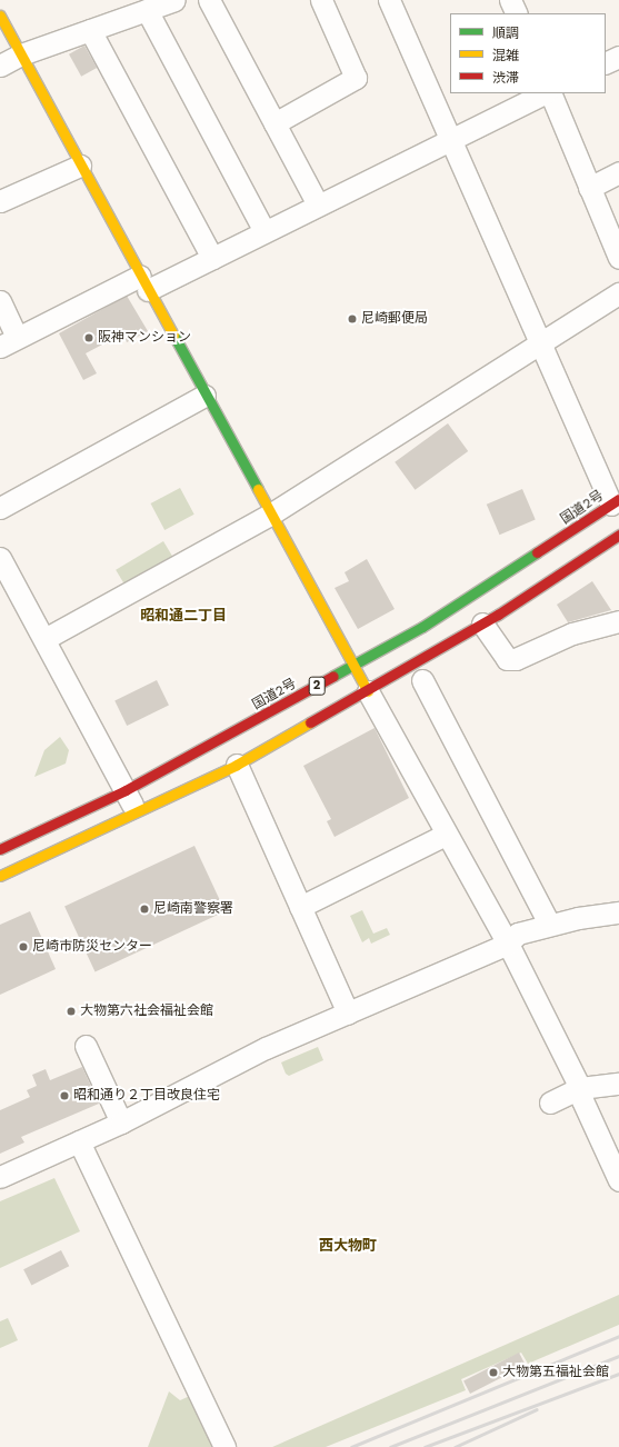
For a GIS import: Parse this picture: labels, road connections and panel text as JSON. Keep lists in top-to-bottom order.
{
  "streets": {
    "main road": ["国道2号", "2"]
  },
  "districts": ["昭和通二丁目", "西大物町"],
  "places": [
    "尼崎郵便局",
    "阪神マンション",
    "尼崎南警察署",
    "尼崎市防災センター",
    "大物第六社会福祉会館",
    "昭和通り２丁目改良住宅",
    "大物第五福祉会館"
  ],
  "legend": ["順調", "混雑", "渋滞"]
}
